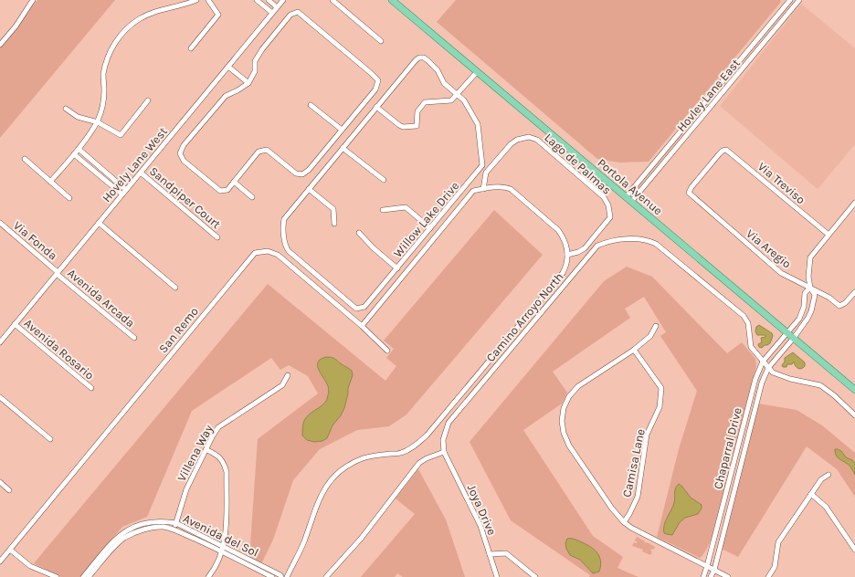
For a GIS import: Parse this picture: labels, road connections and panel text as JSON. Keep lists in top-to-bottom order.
{
  "streets": {
    "main road": ["Portola Avenue"],
    "street": [
      "Hovley Lane East",
      "Lago de Palmas",
      "Hovely Lane West",
      "Via Treviso",
      "Sandpiper Court",
      "Willow Lake Drive",
      "Via Fonda",
      "Via Aregio",
      "Avenida Arcada",
      "Camino Arroyo North",
      "San Remo",
      "Avenida Rosario",
      "Chaparral Drive",
      "Villena Way",
      "Camisa Lane",
      "Joya Drive",
      "Avenida del Sol"
    ]
  },
  "crossings": [
    ["Hovley Lane East", "Portola Avenue"],
    ["Hovely Lane West", "Sandpiper Court"],
    ["Hovely Lane West", "Via Fonda"],
    ["Hovely Lane West", "Avenida Arcada"],
    ["Hovely Lane West", "Avenida Rosario"],
    ["Via Treviso", "Via Aregio"],
    ["Portola Avenue", "Chaparral Drive"],
    ["Via Fonda", "Avenida Arcada"],
    ["Via Aregio", "Chaparral Drive"],
    ["Camino Arroyo North", "Chaparral Drive"],
    ["Camino Arroyo North", "Joya Drive"],
    ["Villena Way", "Avenida del Sol"]
  ]
}
